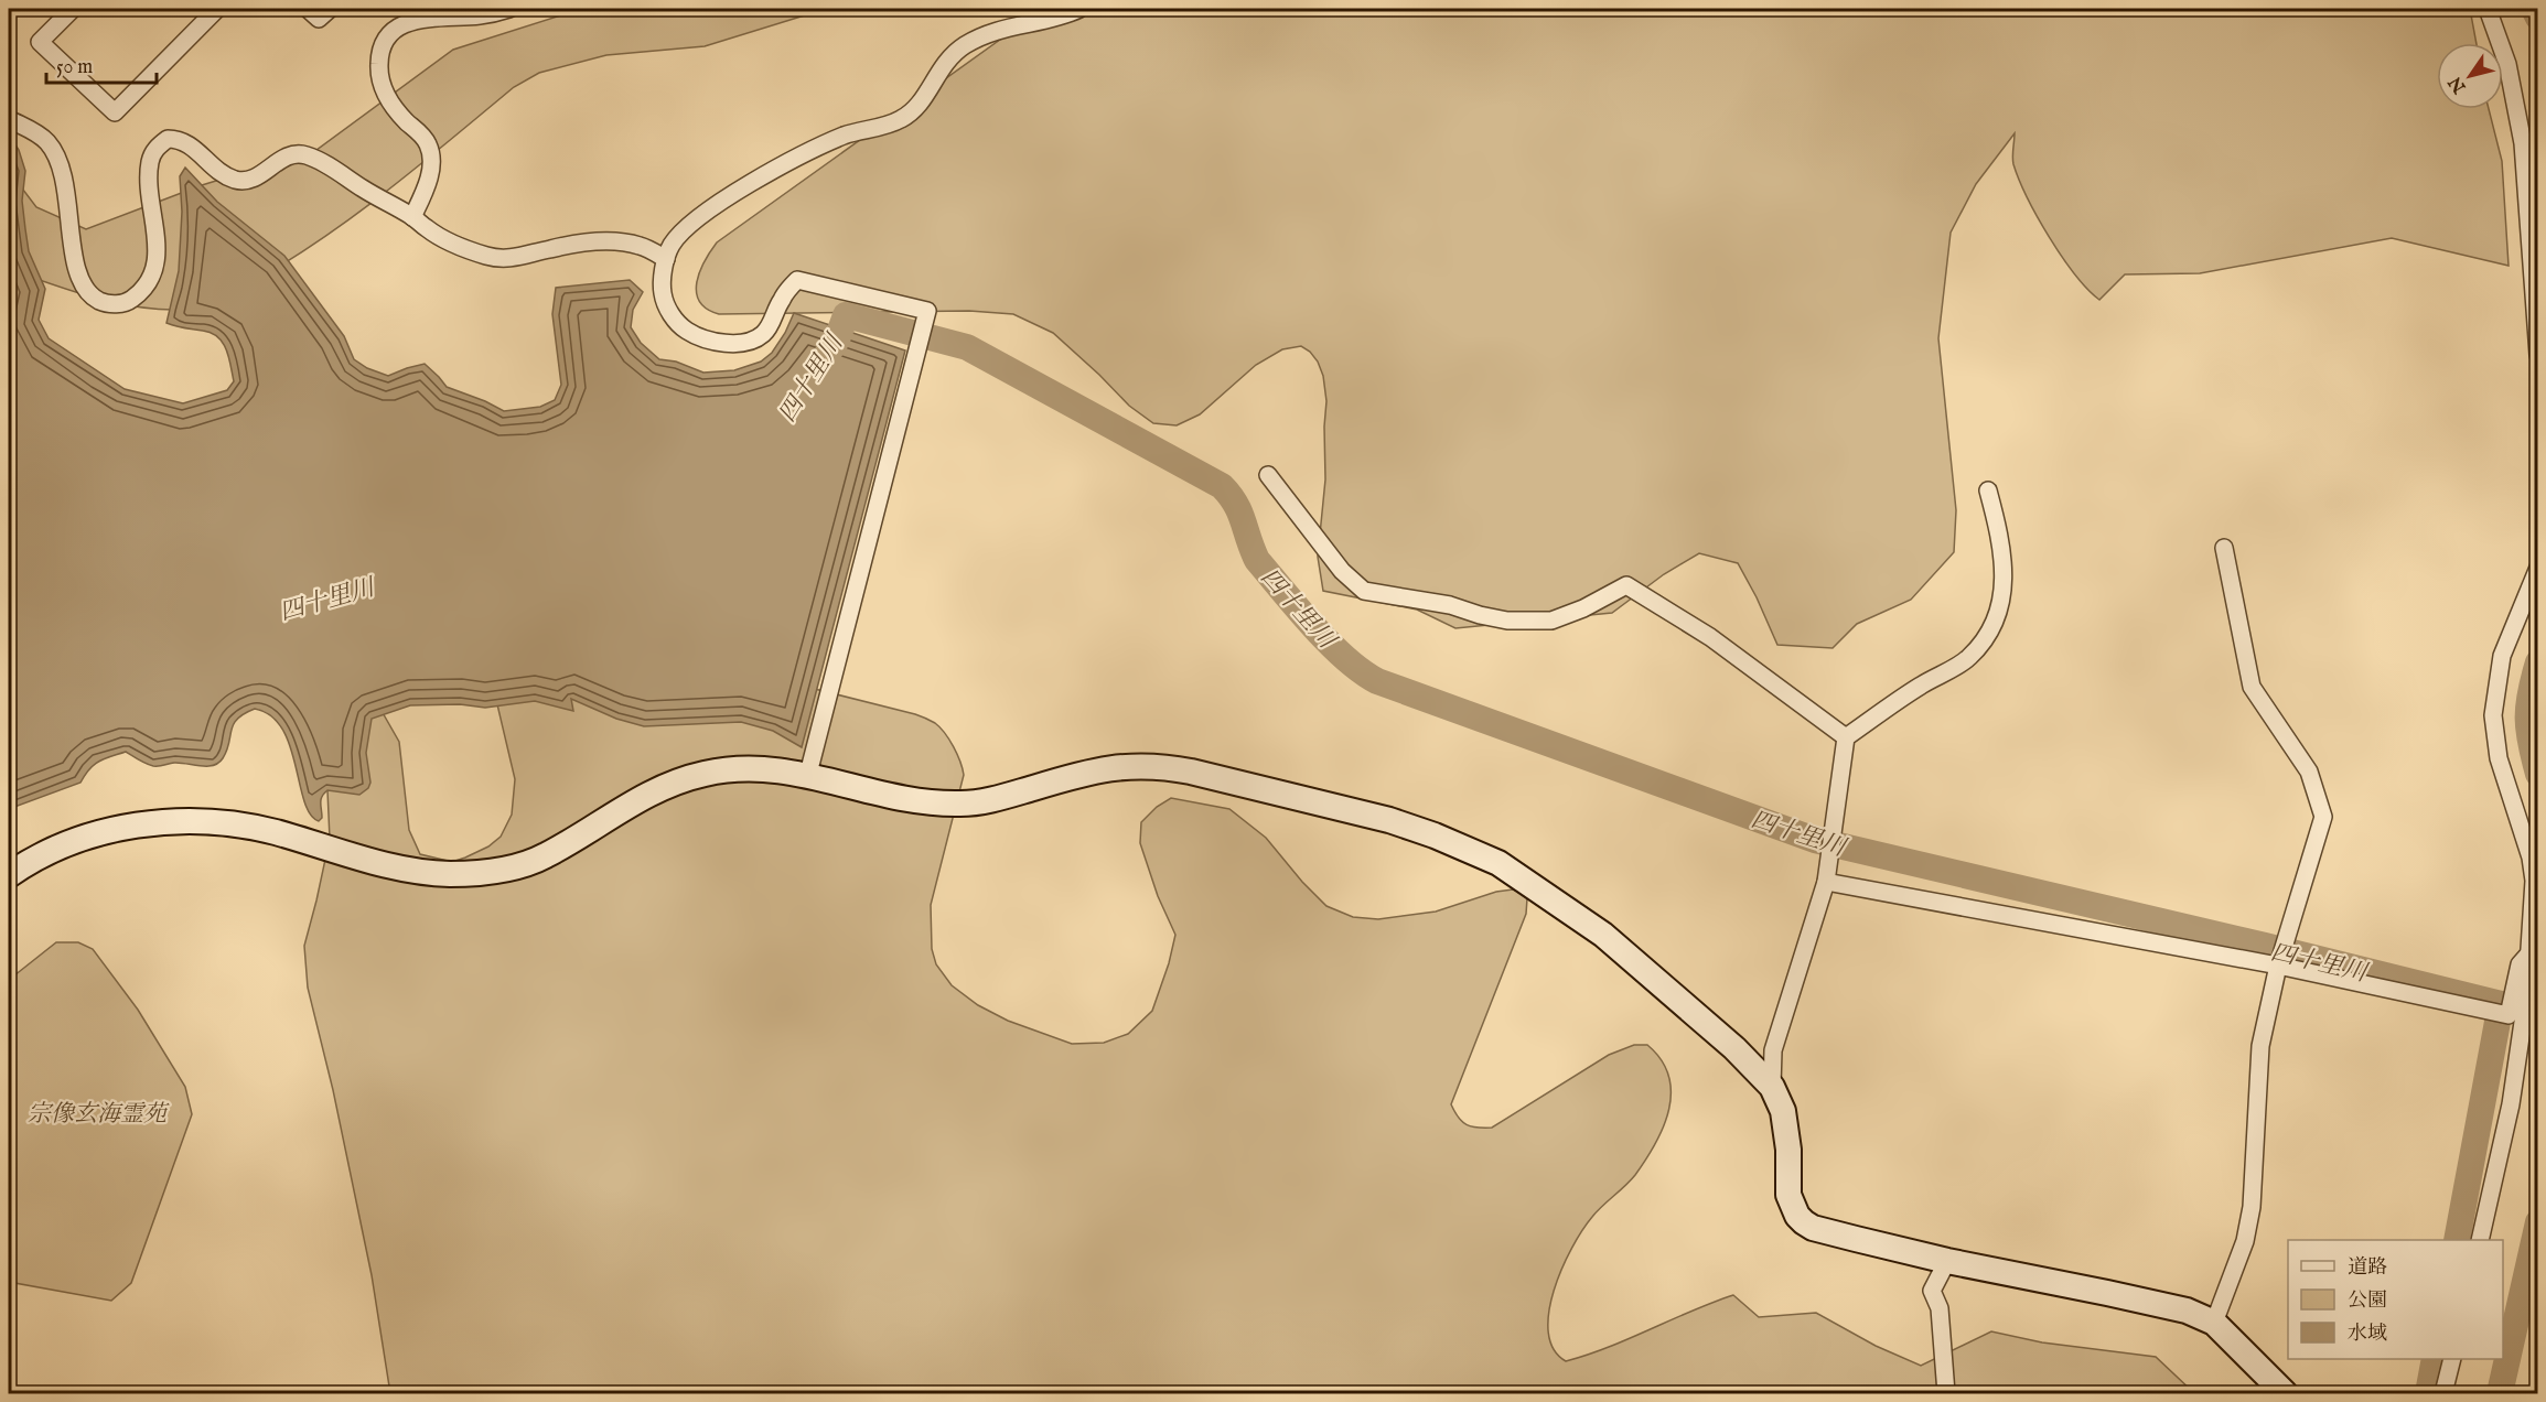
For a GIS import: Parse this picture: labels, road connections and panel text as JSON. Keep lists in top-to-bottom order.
{
  "water": ["四十里川"],
  "parks": ["宗像玄海霊苑"],
  "legend": ["道路", "公園", "水域"],
  "scale_bar": "50 m",
  "north": "bottom left"
}
